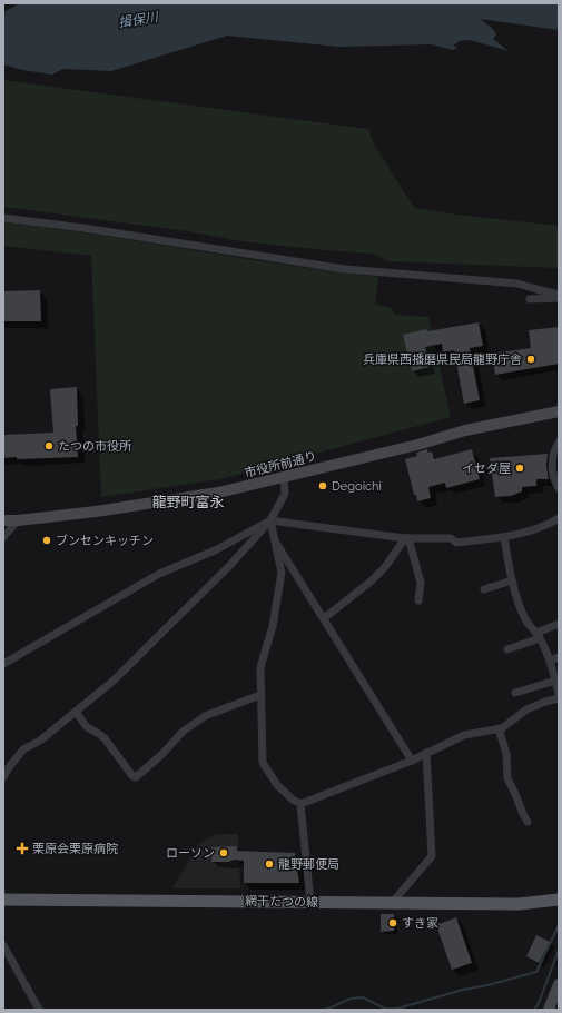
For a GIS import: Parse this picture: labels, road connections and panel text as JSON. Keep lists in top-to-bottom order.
{
  "streets": {
    "main road": ["網干たつの線"],
    "street": ["市役所前通り"]
  },
  "districts": ["龍野町富永"],
  "water": ["揖保川"],
  "places": {
    "other": [
      "兵庫県西播磨県民局龍野庁舎",
      "たつの市役所",
      "イセダ屋",
      "Degoichi",
      "ブンセンキッチン",
      "ローソン",
      "龍野郵便局",
      "すき家"
    ],
    "health": ["栗原会栗原病院"]
  }
}
